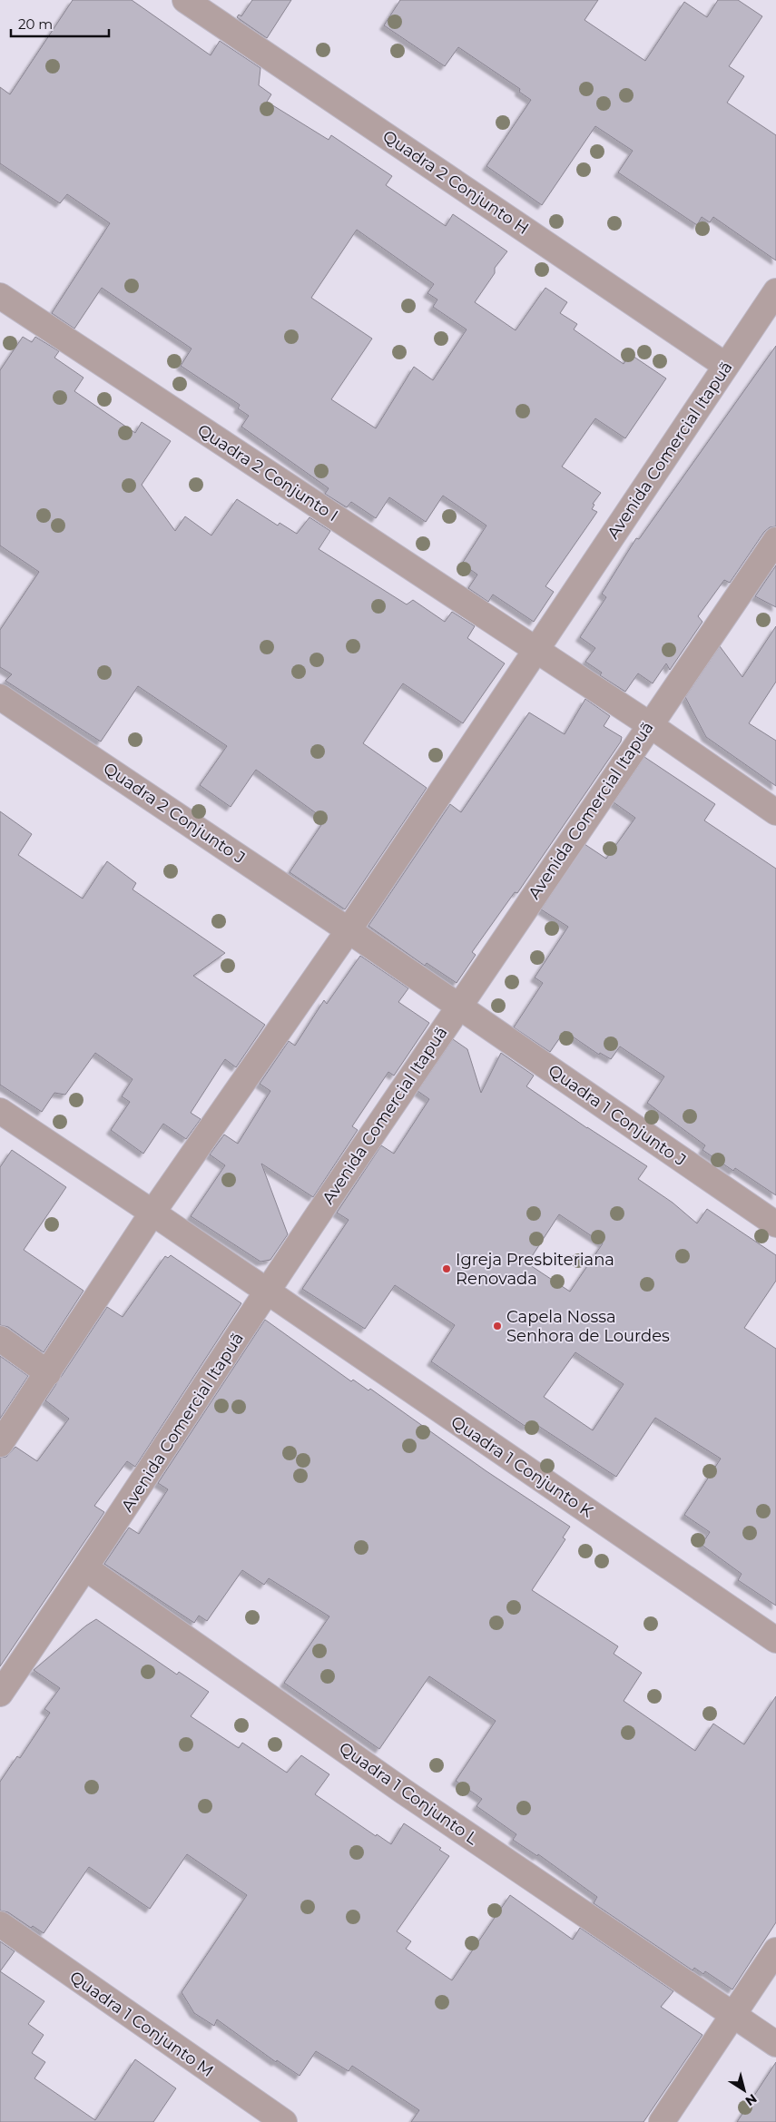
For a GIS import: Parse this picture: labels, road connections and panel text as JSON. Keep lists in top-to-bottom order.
{
  "streets": {
    "street": [
      "Quadra 2 Conjunto H",
      "Avenida Comercial Itapuã",
      "Quadra 2 Conjunto I",
      "Quadra 2 Conjunto J",
      "Quadra 1 Conjunto J",
      "Quadra 1 Conjunto K",
      "Quadra 1 Conjunto L",
      "Quadra 1 Conjunto M"
    ]
  },
  "crossings": [
    ["Quadra 2 Conjunto H", "Avenida Comercial Itapuã"],
    ["Avenida Comercial Itapuã", "Quadra 2 Conjunto I"],
    ["Avenida Comercial Itapuã", "Quadra 2 Conjunto J"],
    ["Avenida Comercial Itapuã", "Quadra 1 Conjunto J"],
    ["Avenida Comercial Itapuã", "Quadra 1 Conjunto K"],
    ["Avenida Comercial Itapuã", "Quadra 1 Conjunto L"],
    ["Quadra 2 Conjunto J", "Quadra 1 Conjunto J"]
  ],
  "places": ["Igreja Presbiteriana Renovada", "Capela Nossa Senhora de Lourdes"],
  "scale_bar": "20 m",
  "north": "bottom right"
}
